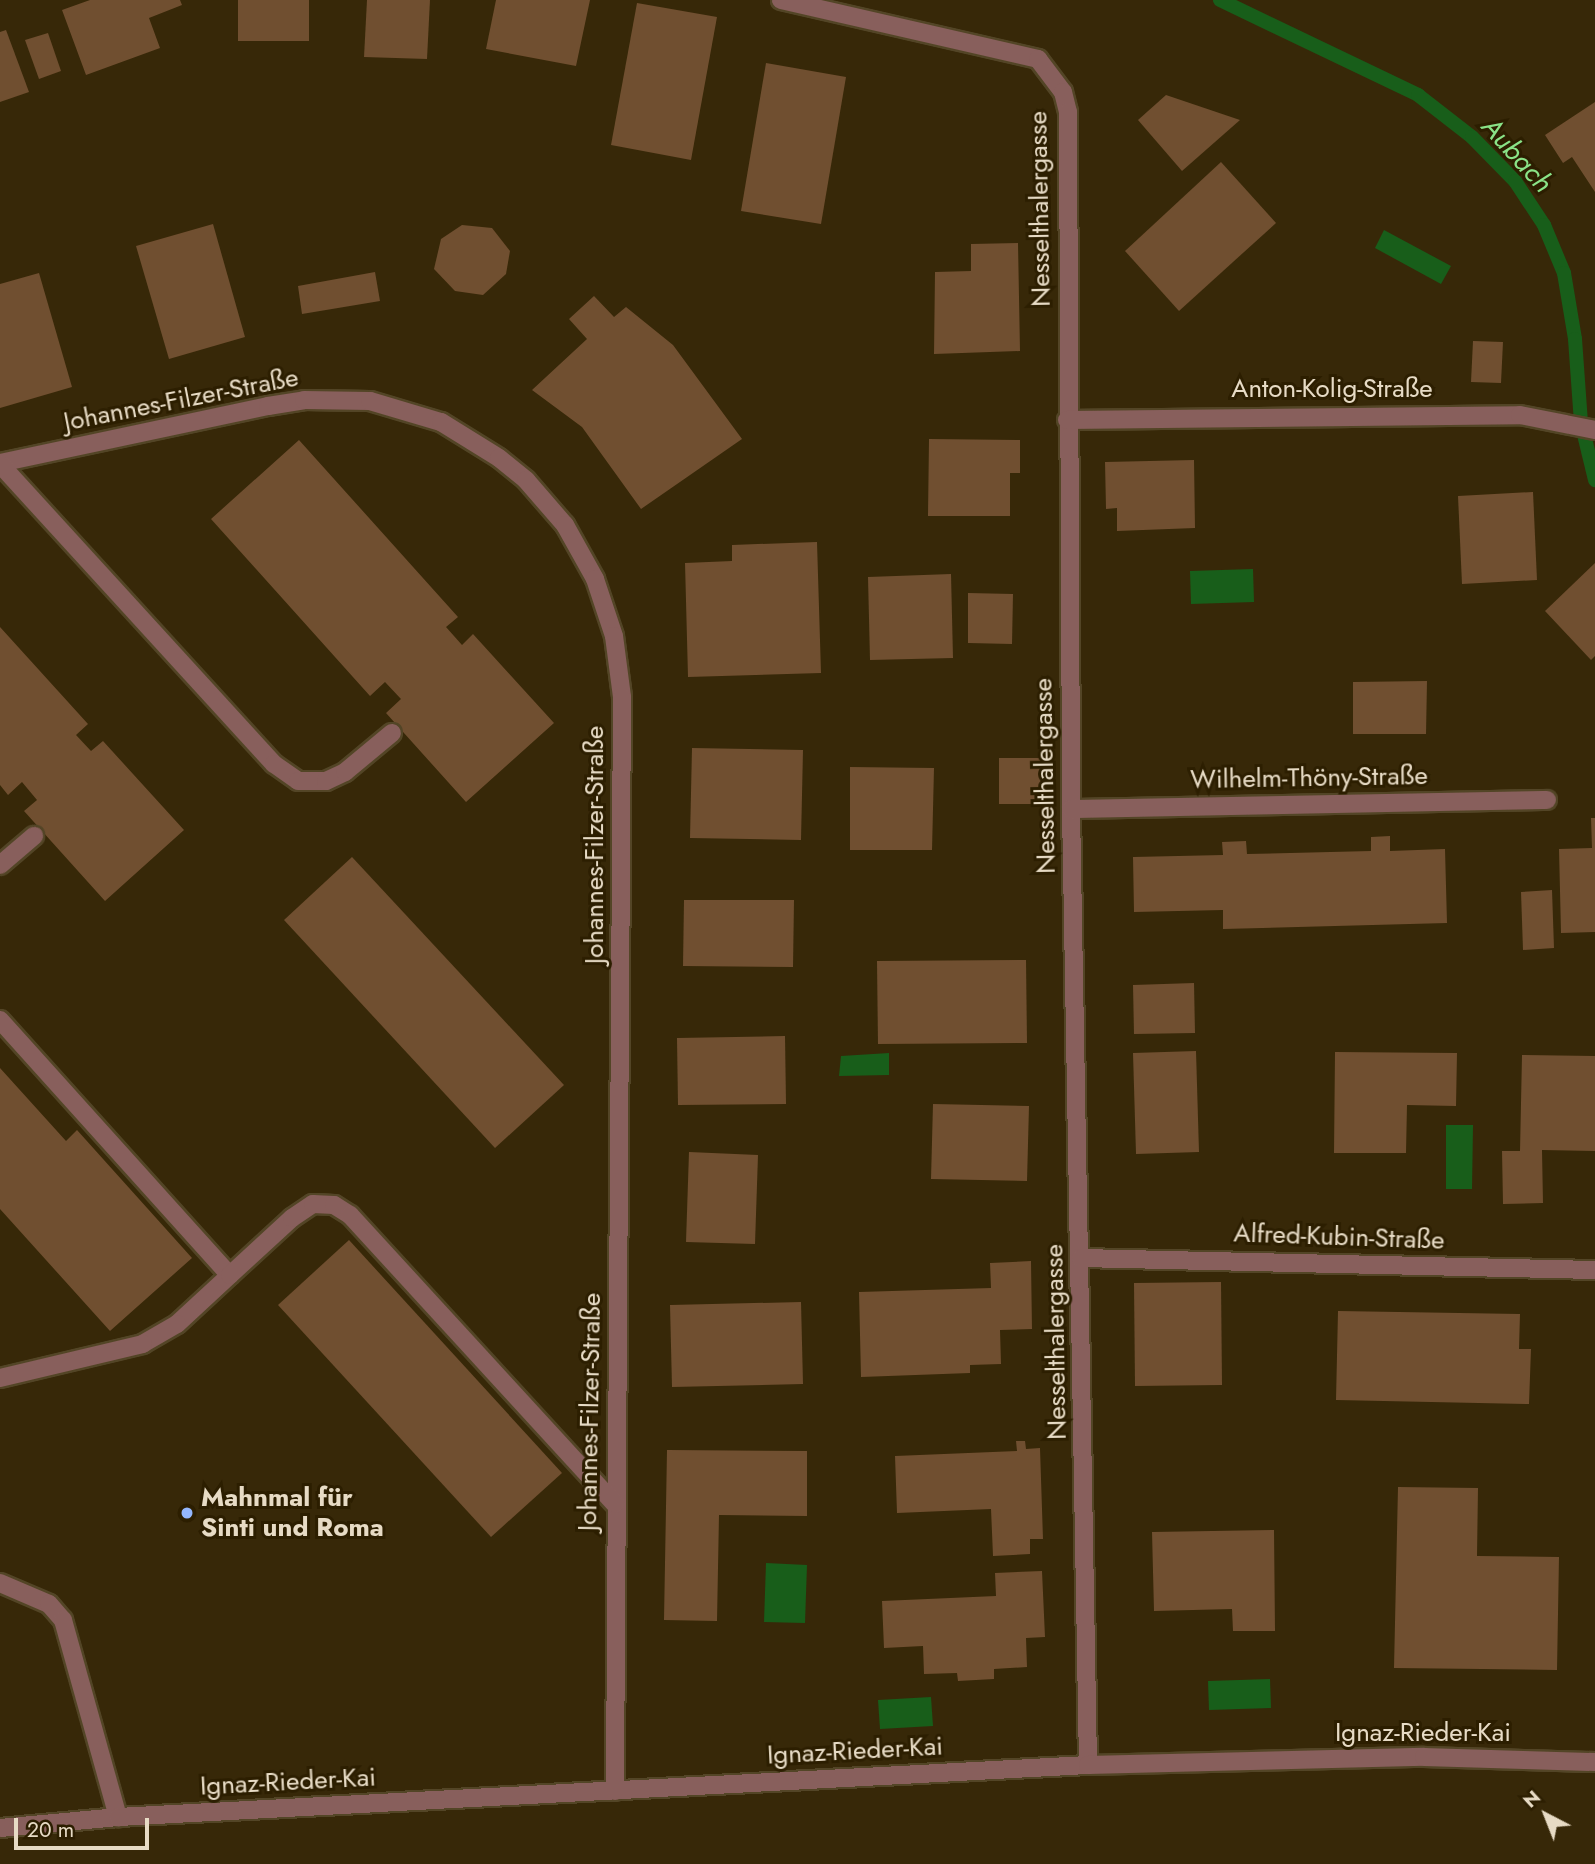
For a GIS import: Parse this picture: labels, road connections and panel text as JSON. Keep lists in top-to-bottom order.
{
  "streets": {
    "street": [
      "Nesselthalergasse",
      "Anton-Kolig-Straße",
      "Johannes-Filzer-Straße",
      "Wilhelm-Thöny-Straße",
      "Alfred-Kubin-Straße",
      "Ignaz-Rieder-Kai"
    ]
  },
  "crossings": [
    ["Nesselthalergasse", "Anton-Kolig-Straße"],
    ["Nesselthalergasse", "Wilhelm-Thöny-Straße"],
    ["Nesselthalergasse", "Alfred-Kubin-Straße"],
    ["Nesselthalergasse", "Ignaz-Rieder-Kai"],
    ["Johannes-Filzer-Straße", "Ignaz-Rieder-Kai"]
  ],
  "water": ["Aubach"],
  "places": ["Mahnmal für Sinti und Roma"],
  "scale_bar": "20 m",
  "north": "top left"
}
